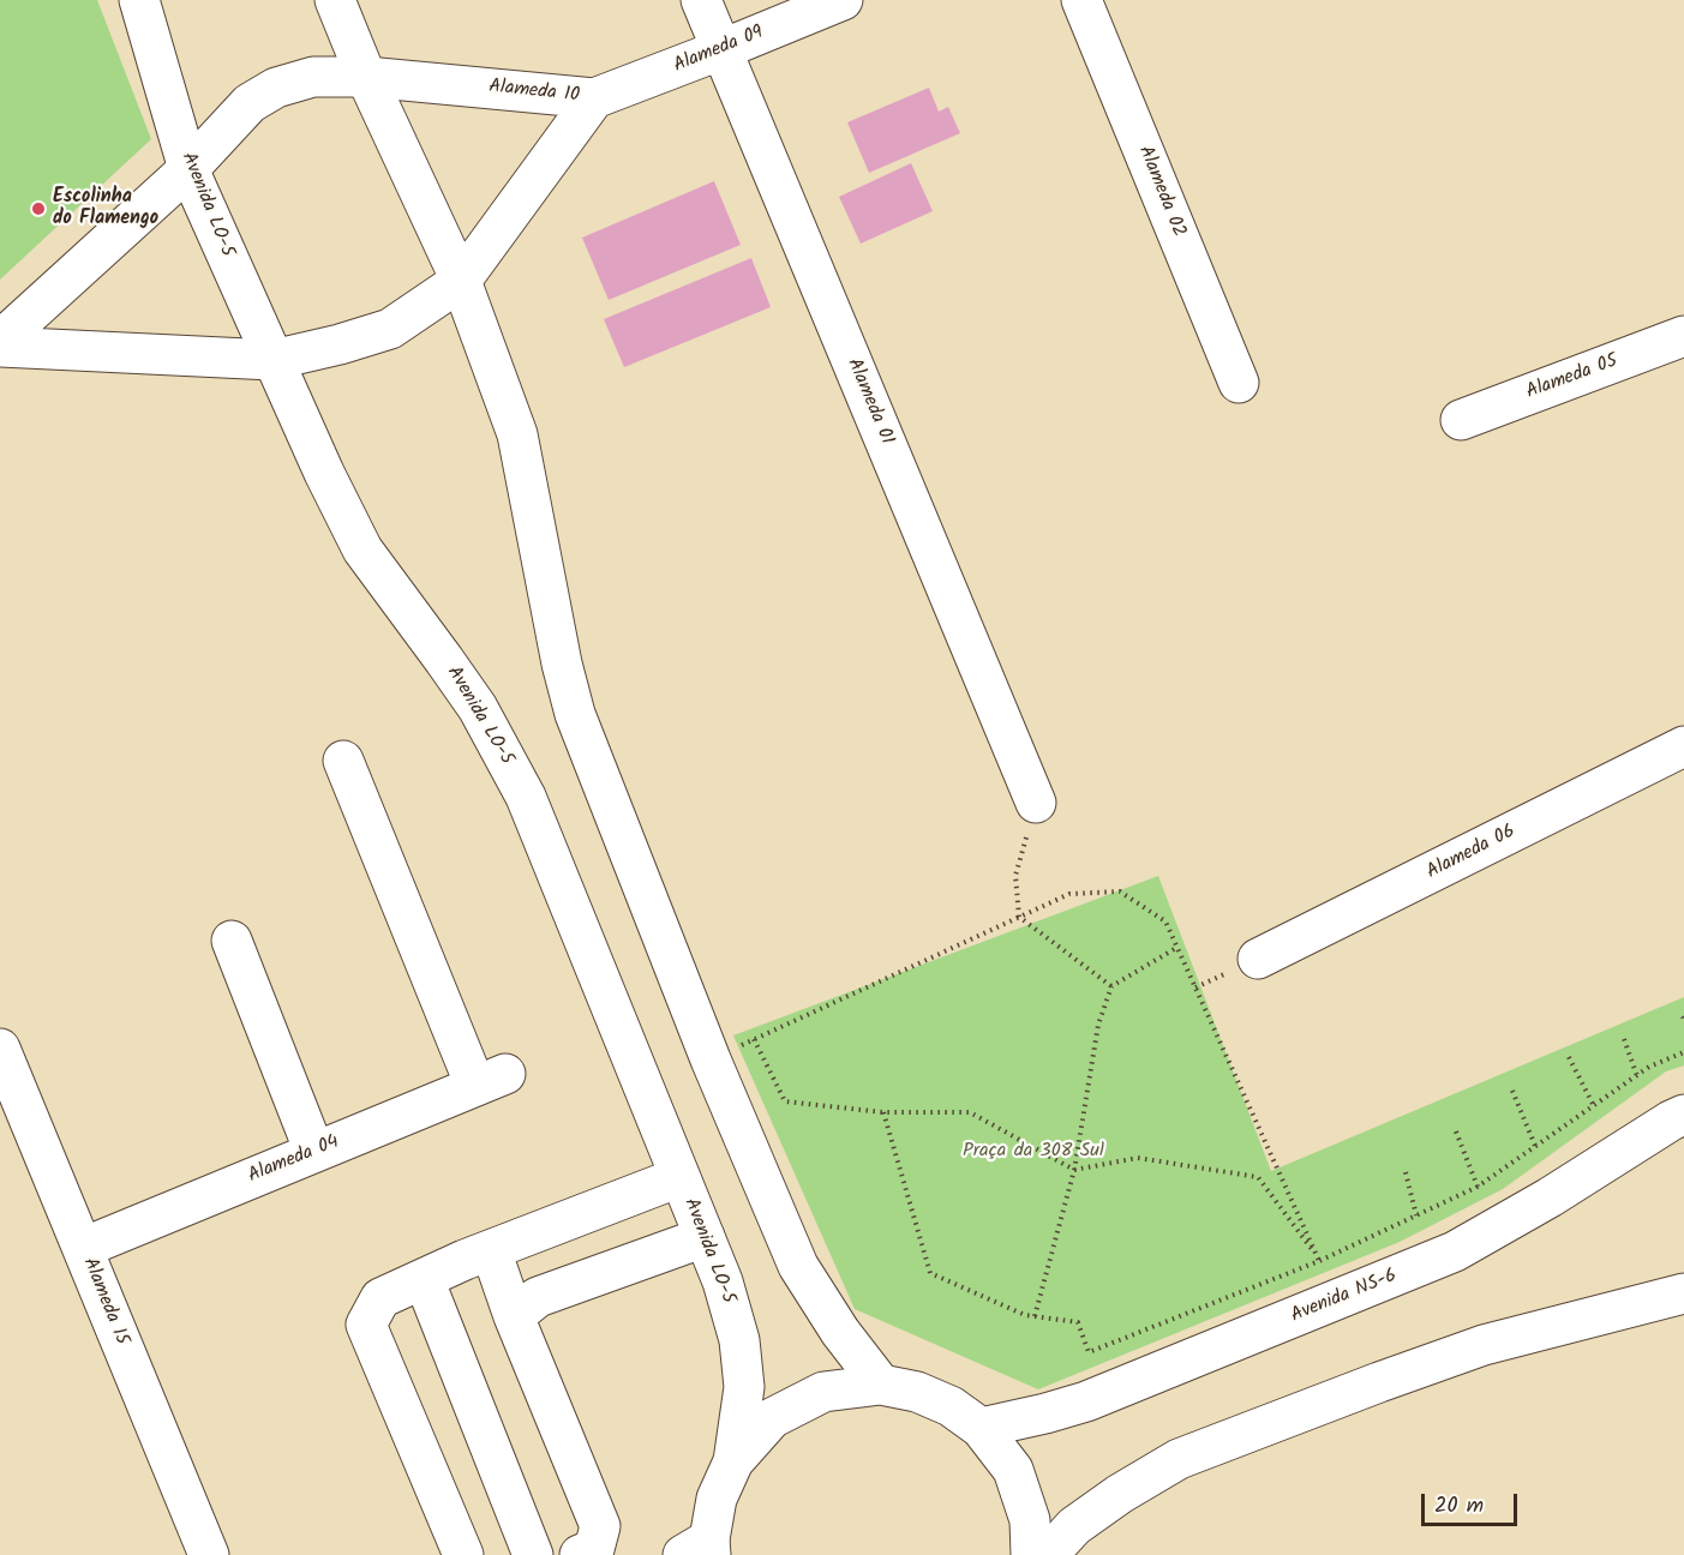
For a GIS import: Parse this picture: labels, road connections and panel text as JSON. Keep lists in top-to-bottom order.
{
  "streets": {
    "street": [
      "Alameda 09",
      "Alameda 10",
      "Alameda 02",
      "Avenida LO-5",
      "Alameda 05",
      "Alameda 01",
      "Alameda 06",
      "Alameda 04",
      "Avenida NS-6",
      "Alameda 15"
    ]
  },
  "crossings": [
    ["Alameda 09", "Alameda 10"],
    ["Alameda 09", "Alameda 01"],
    ["Alameda 10", "Avenida LO-5"],
    ["Alameda 04", "Alameda 15"]
  ],
  "parks": ["Praça da 308 Sul"],
  "places": ["Escolinha do Flamengo"],
  "scale_bar": "20 m"
}
